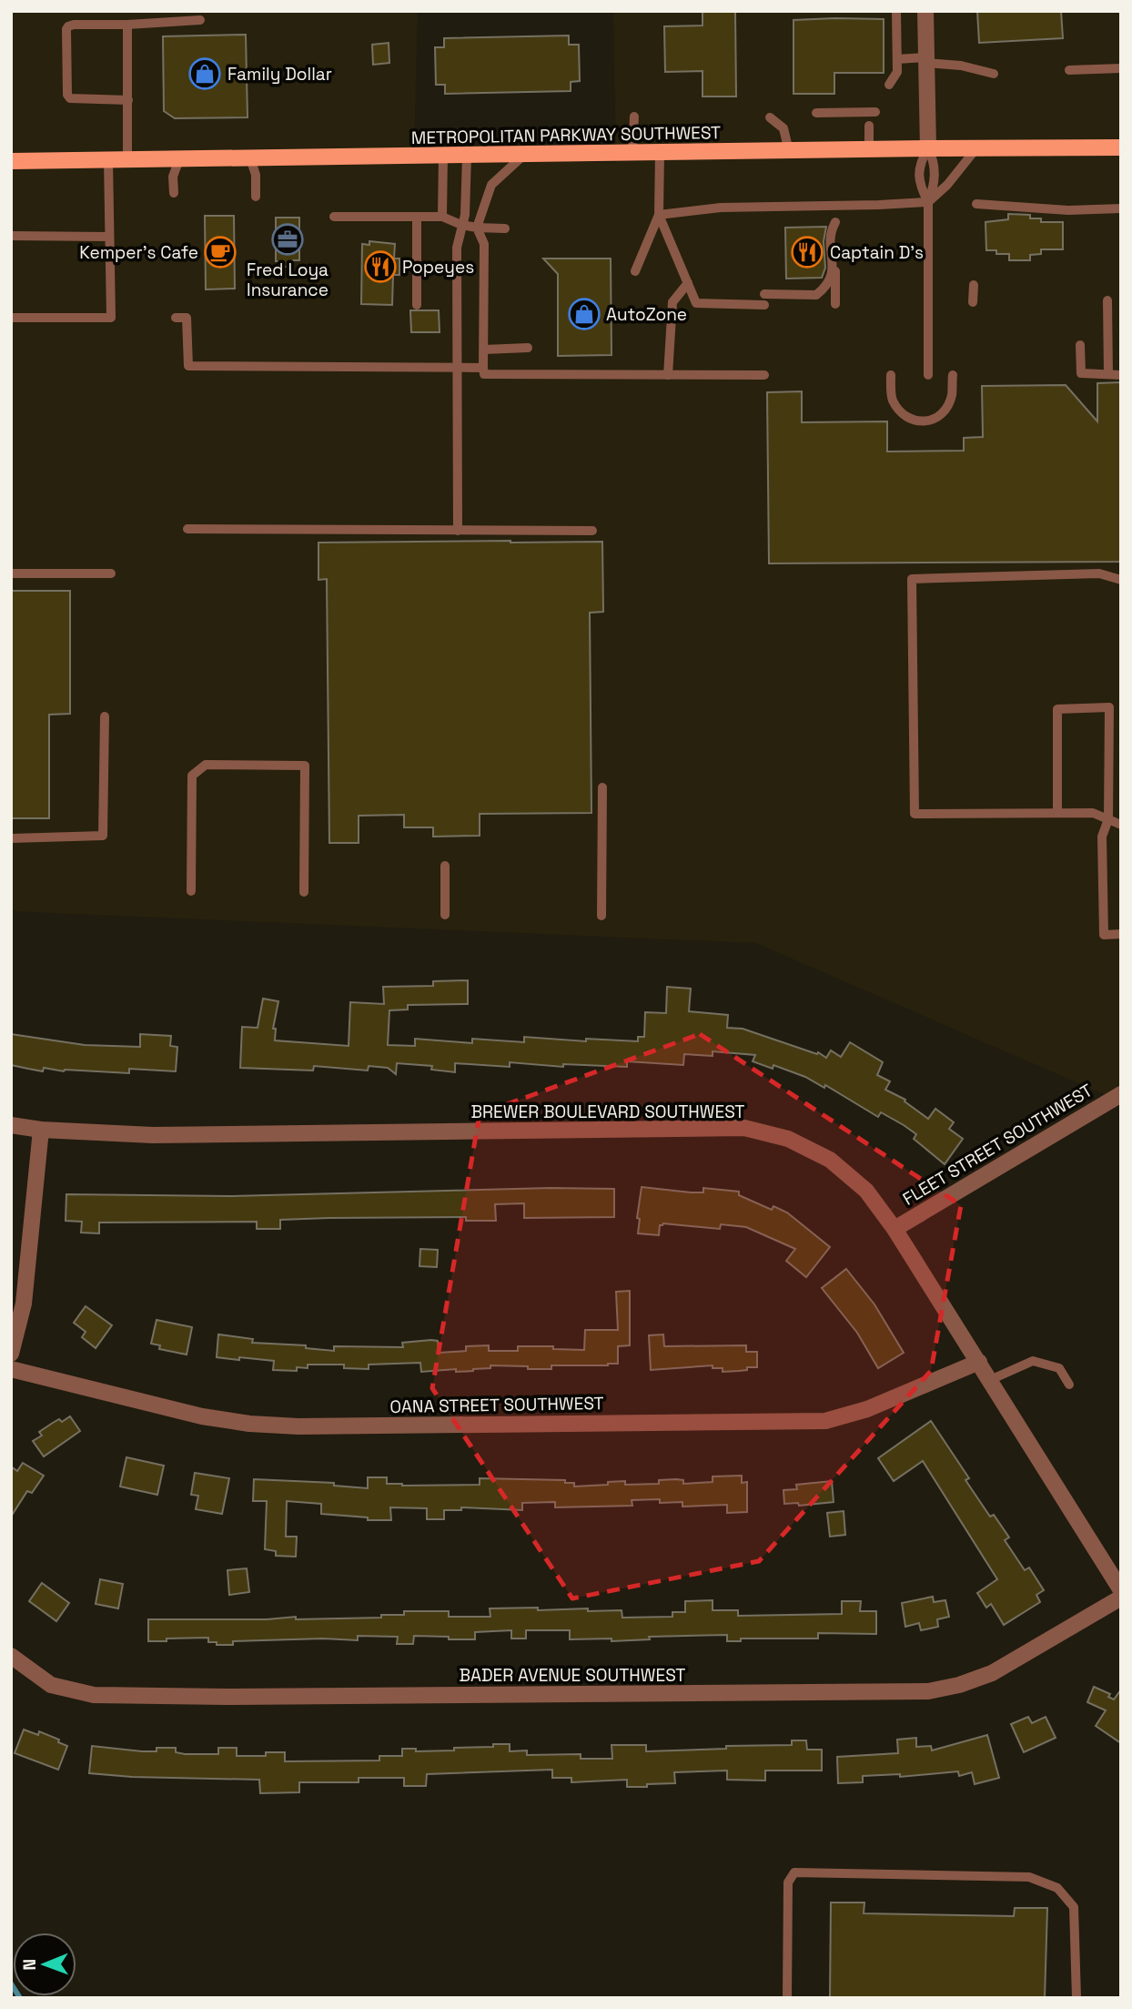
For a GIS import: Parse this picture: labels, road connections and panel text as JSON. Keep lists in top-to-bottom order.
{
  "streets": {
    "main road": ["METROPOLITAN PARKWAY SOUTHWEST"],
    "street": [
      "BREWER BOULEVARD SOUTHWEST",
      "FLEET STREET SOUTHWEST",
      "OANA STREET SOUTHWEST",
      "BADER AVENUE SOUTHWEST"
    ]
  },
  "crossings": [
    ["BREWER BOULEVARD SOUTHWEST", "FLEET STREET SOUTHWEST"],
    ["BREWER BOULEVARD SOUTHWEST", "OANA STREET SOUTHWEST"]
  ],
  "places": {
    "shop": ["Family Dollar", "AutoZone"],
    "office": ["Fred Loya Insurance"],
    "cafe": ["Kemper's Cafe"],
    "restaurant": ["Captain D's", "Popeyes"]
  },
  "north": "left"
}
